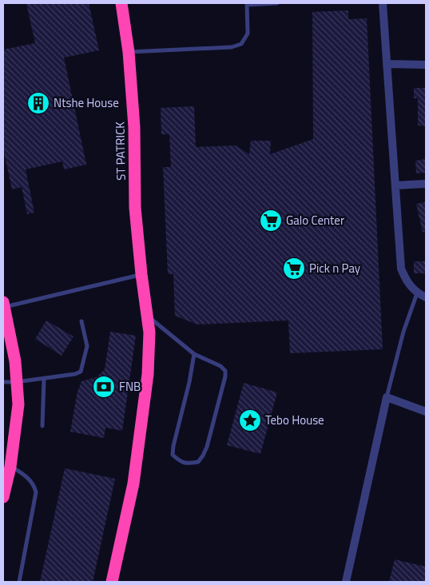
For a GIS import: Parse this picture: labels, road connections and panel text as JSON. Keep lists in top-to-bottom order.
{
  "streets": {
    "highway": ["ST PATRICK"]
  },
  "places": {
    "building": ["Ntshe House"],
    "supermarket": ["Galo Center", "Pick n Pay"],
    "bank": ["FNB"],
    "place": ["Tebo House"]
  }
}
